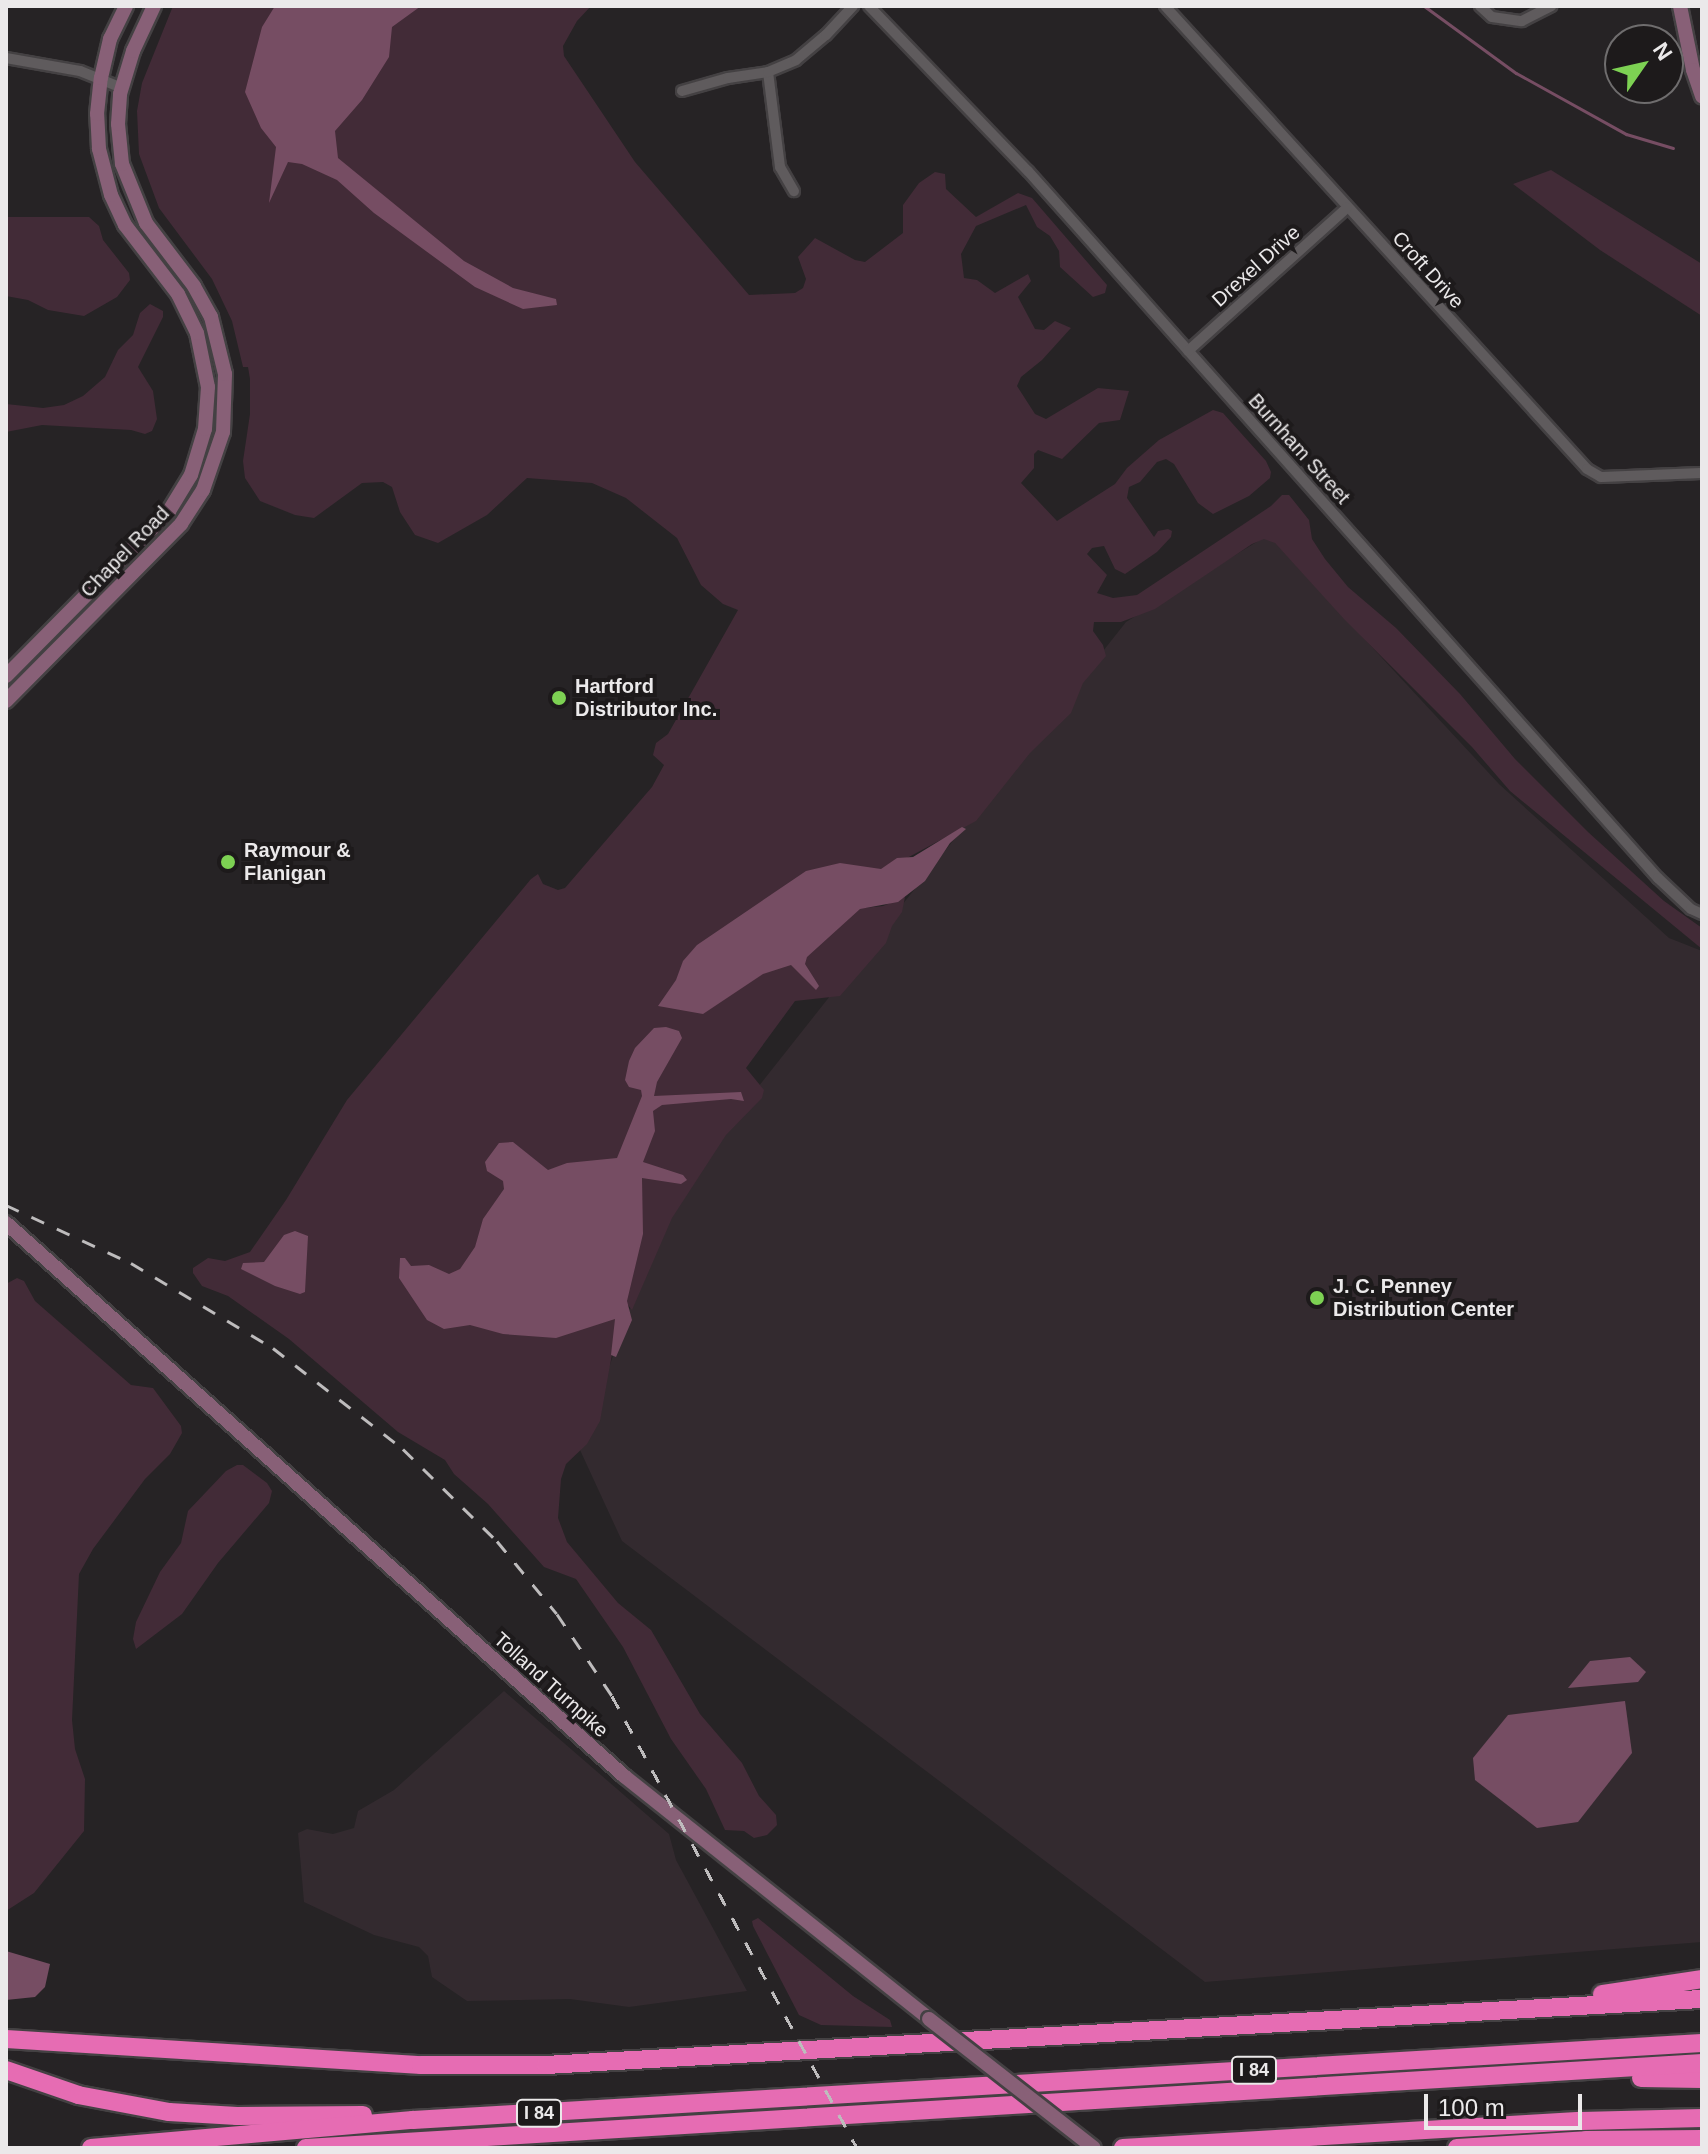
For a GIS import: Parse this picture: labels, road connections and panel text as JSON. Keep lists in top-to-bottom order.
{
  "streets": {
    "highway": ["I 84"],
    "street": [
      "Drexel Drive",
      "Croft Drive",
      "Burnham Street",
      "Chapel Road",
      "Tolland Turnpike"
    ]
  },
  "crossings": [
    ["Drexel Drive", "Croft Drive"],
    ["Drexel Drive", "Burnham Street"]
  ],
  "places": ["Hartford Distributor Inc.", "Raymour & Flanigan", "J. C. Penney Distribution Center"],
  "scale_bar": "100 m",
  "north": "top right"
}
